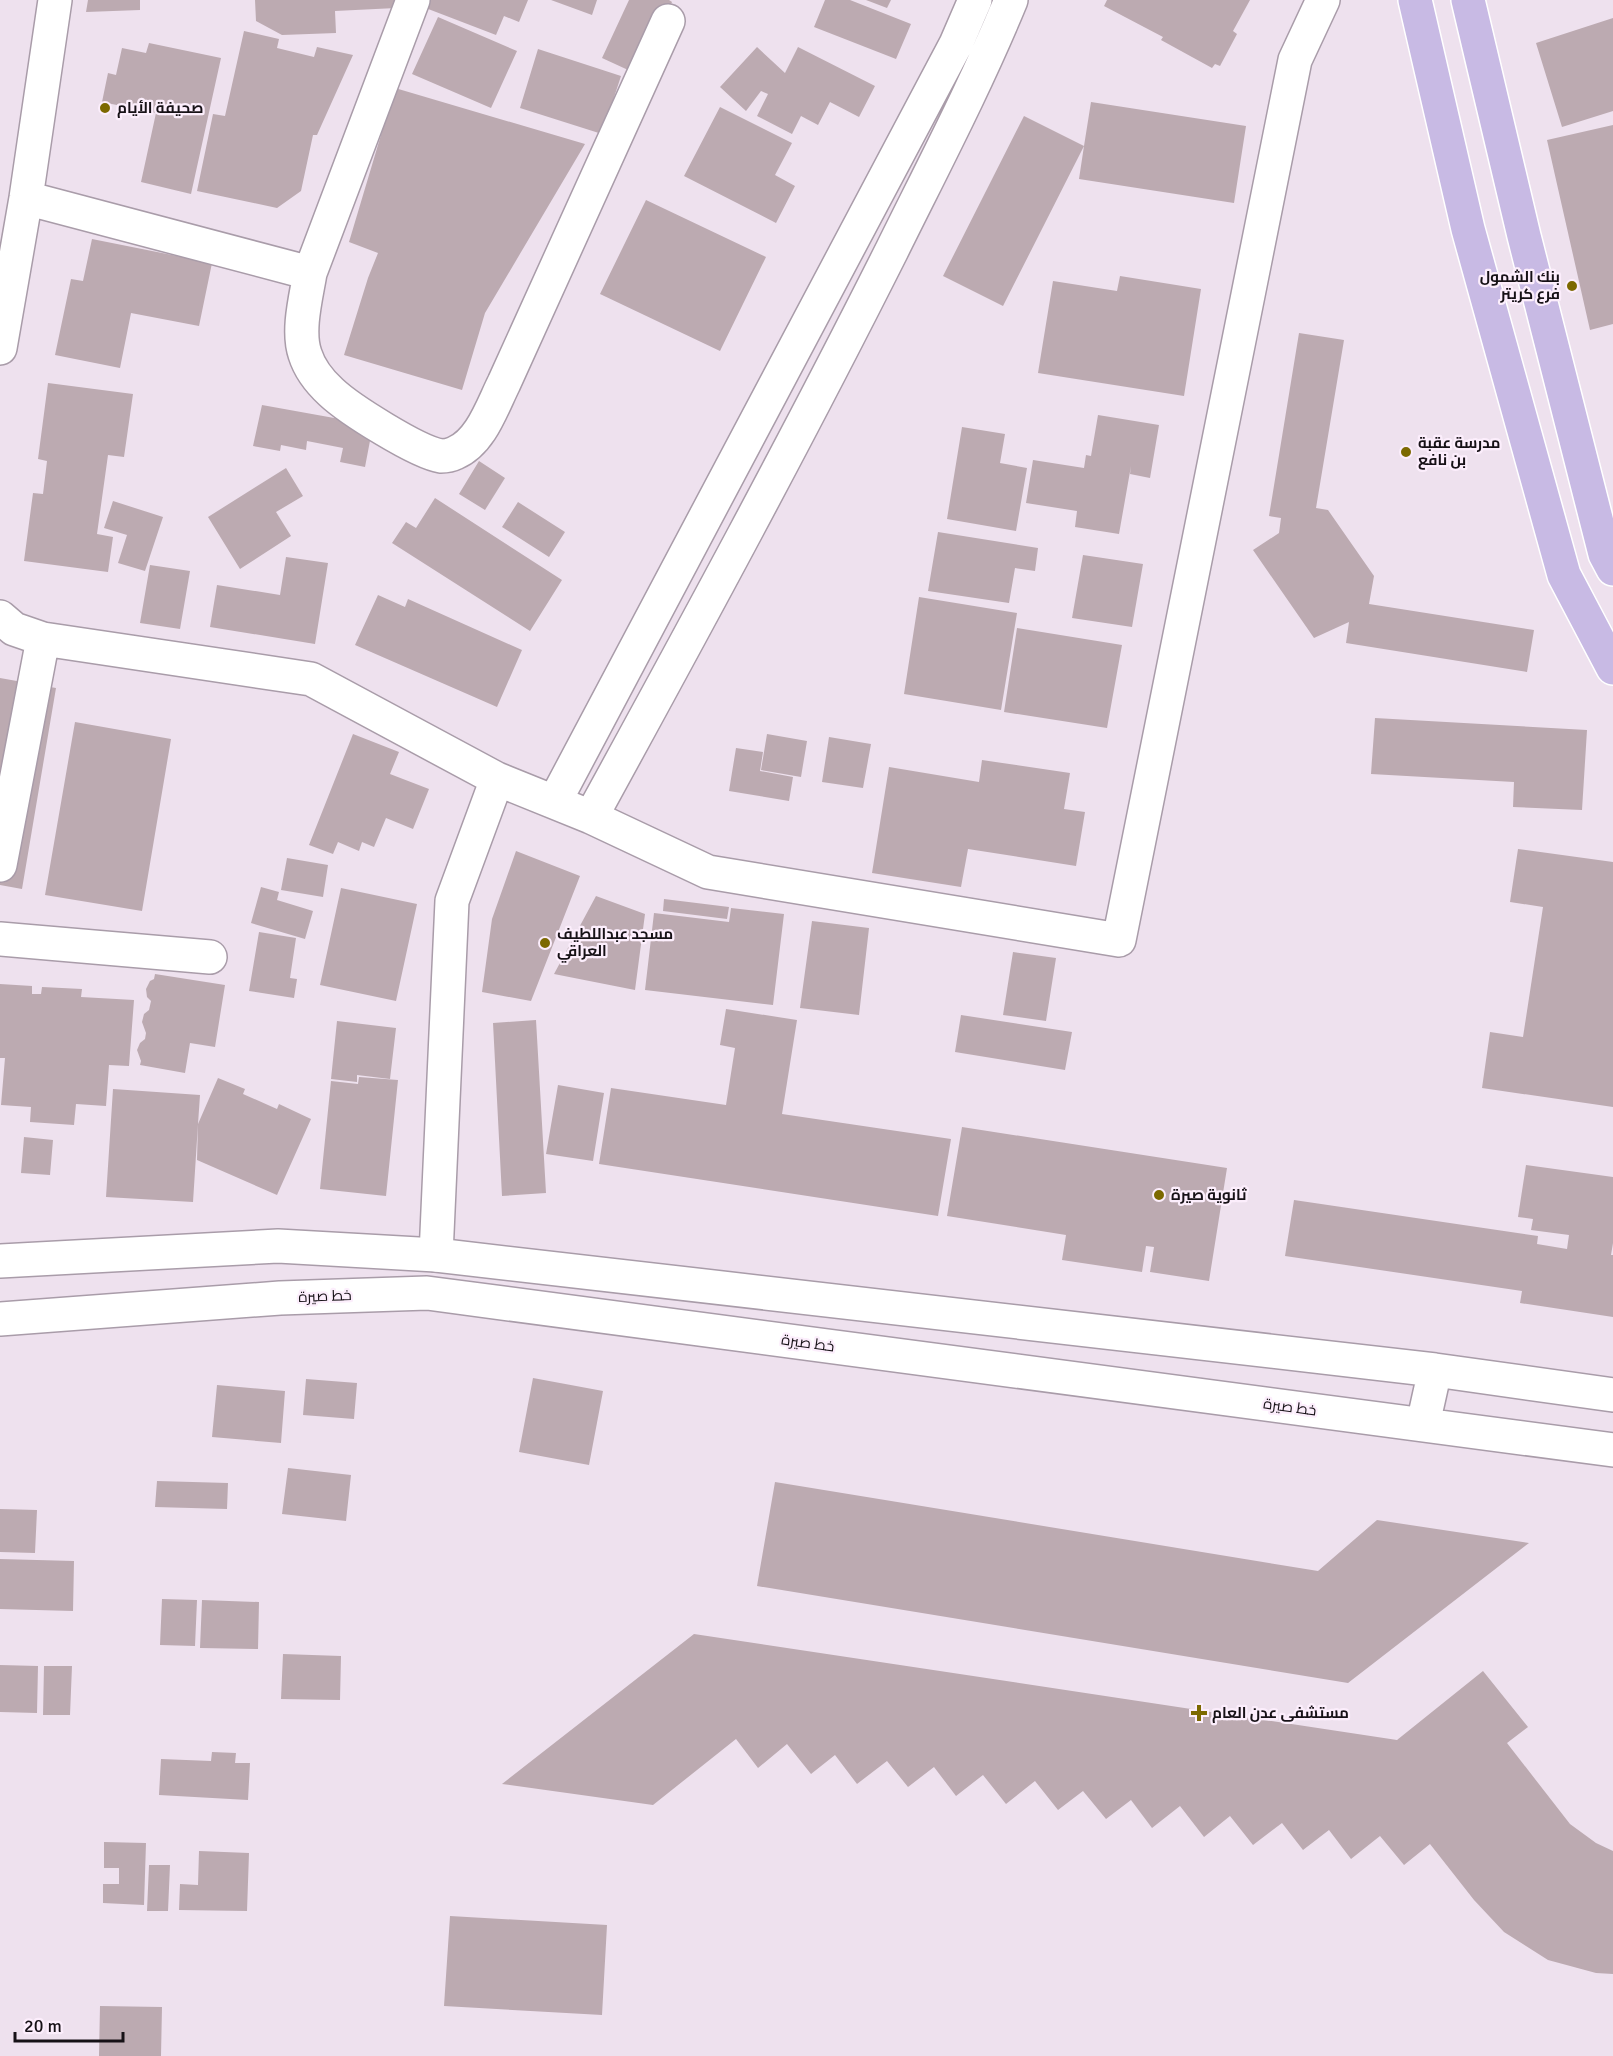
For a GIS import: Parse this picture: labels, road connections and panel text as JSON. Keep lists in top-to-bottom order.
{
  "streets": {
    "street": ["خط صيرة"]
  },
  "places": {
    "other": [
      "صحيفة الأيام",
      "بنك الشمول فرع كريتر",
      "مدرسة عقبة بن نافع",
      "مسجد عبداللطيف العراقي",
      "ثانوية صيرة"
    ],
    "health": ["مستشفى عدن العام"]
  },
  "scale_bar": "20 m"
}
